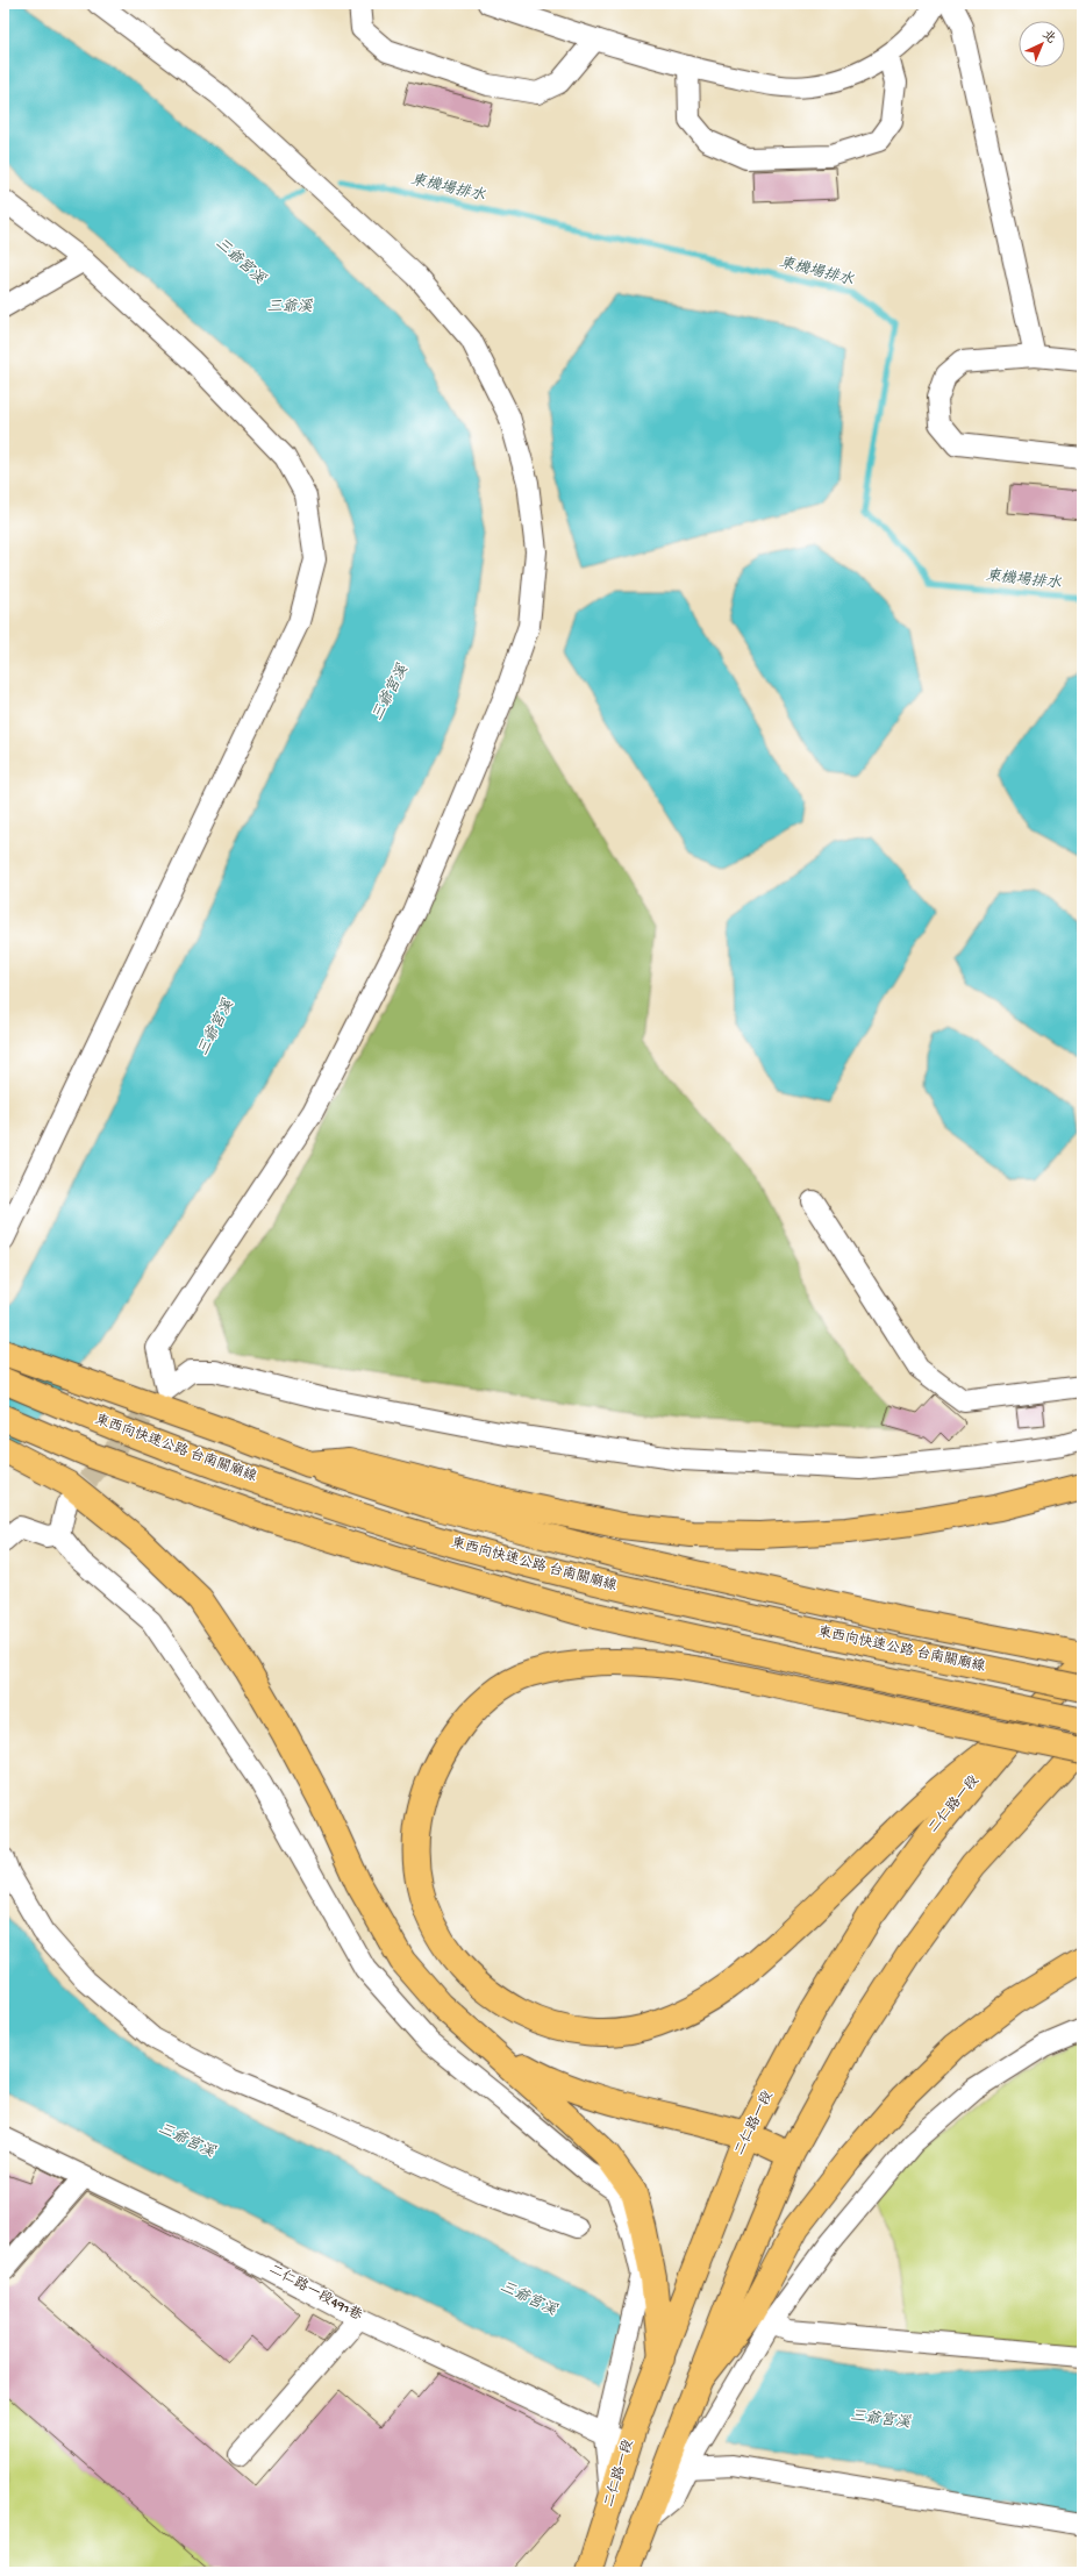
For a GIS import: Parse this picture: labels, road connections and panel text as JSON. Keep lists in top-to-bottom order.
{
  "streets": {
    "main road": ["東西向快速公路 台南關廟線", "二仁路一段"],
    "street": ["二仁路一段491巷"]
  },
  "crossings": [
    ["二仁路一段", "二仁路一段491巷"]
  ],
  "water": ["東機場排水", "三爺宮溪", "三爺溪"],
  "north": "top right"
}
